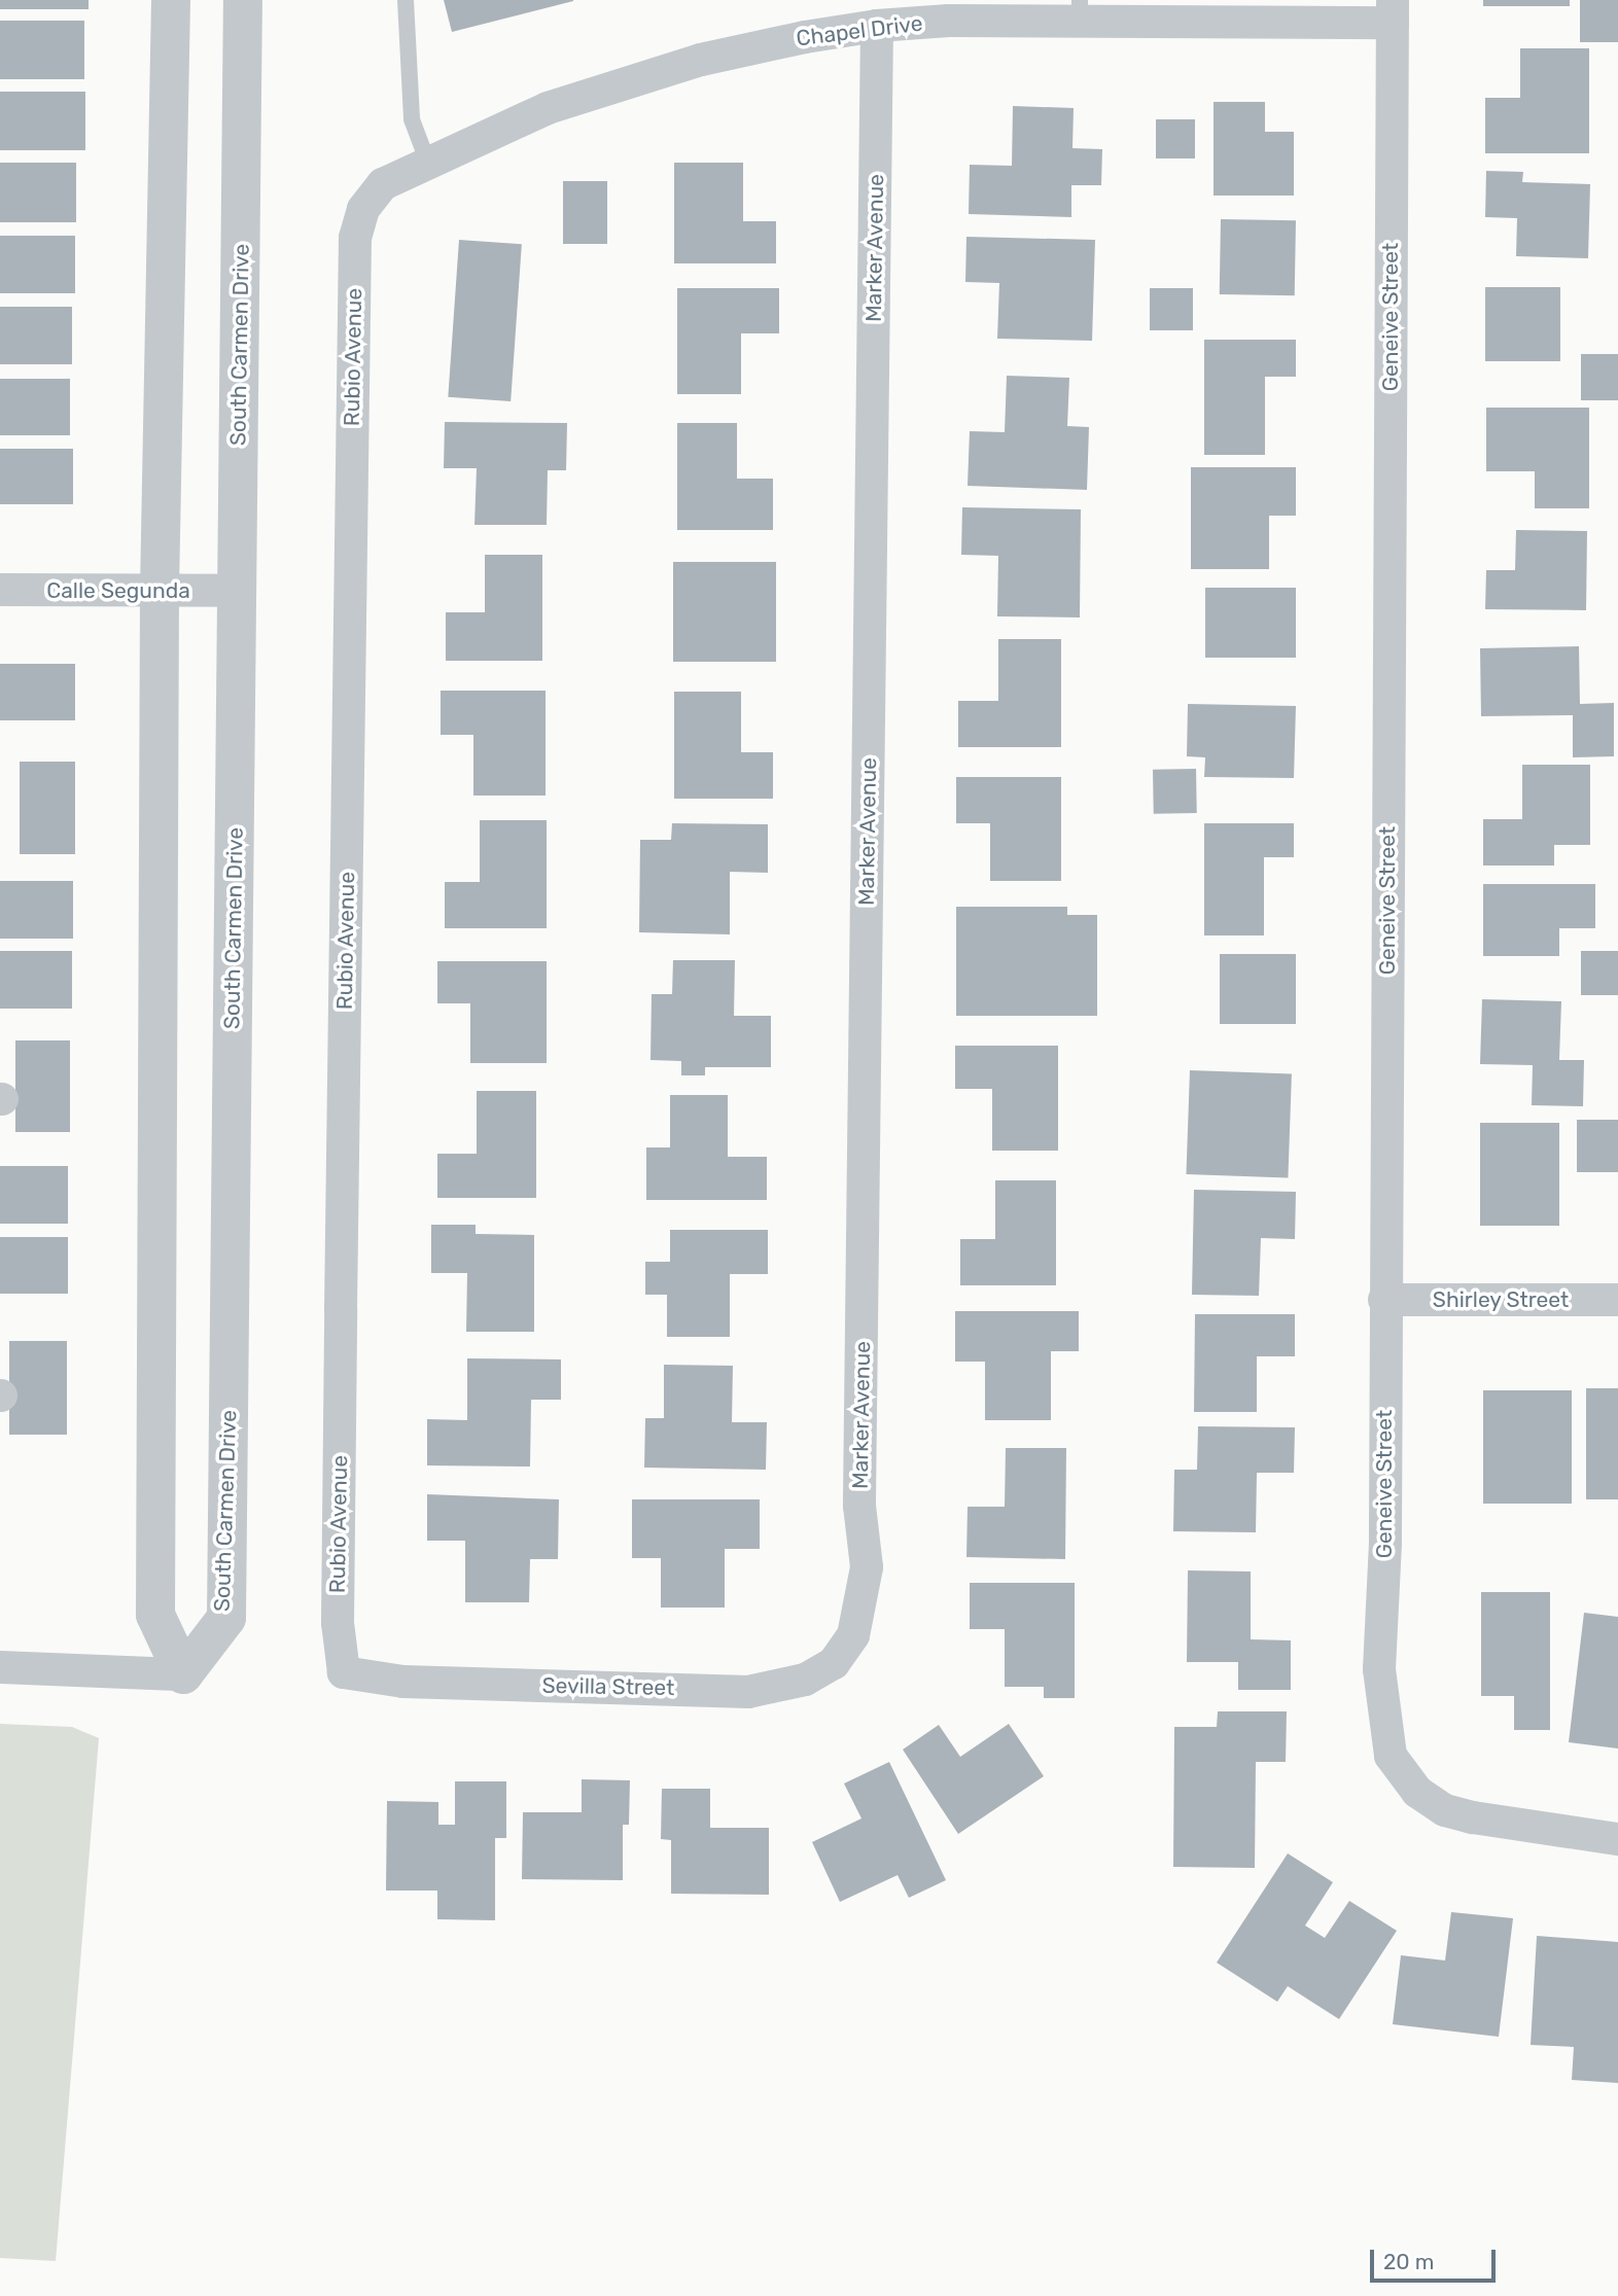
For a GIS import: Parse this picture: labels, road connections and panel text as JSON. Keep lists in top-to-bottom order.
{
  "streets": {
    "street": [
      "Chapel Drive",
      "Marker Avenue",
      "Geneive Street",
      "South Carmen Drive",
      "Rubio Avenue",
      "Calle Segunda",
      "Shirley Street",
      "Sevilla Street"
    ]
  },
  "crossings": [
    ["Chapel Drive", "Marker Avenue"],
    ["Chapel Drive", "Geneive Street"],
    ["Chapel Drive", "Rubio Avenue"],
    ["Marker Avenue", "Sevilla Street"],
    ["Geneive Street", "Shirley Street"],
    ["South Carmen Drive", "Calle Segunda"],
    ["Rubio Avenue", "Sevilla Street"]
  ],
  "scale_bar": "20 m"
}
